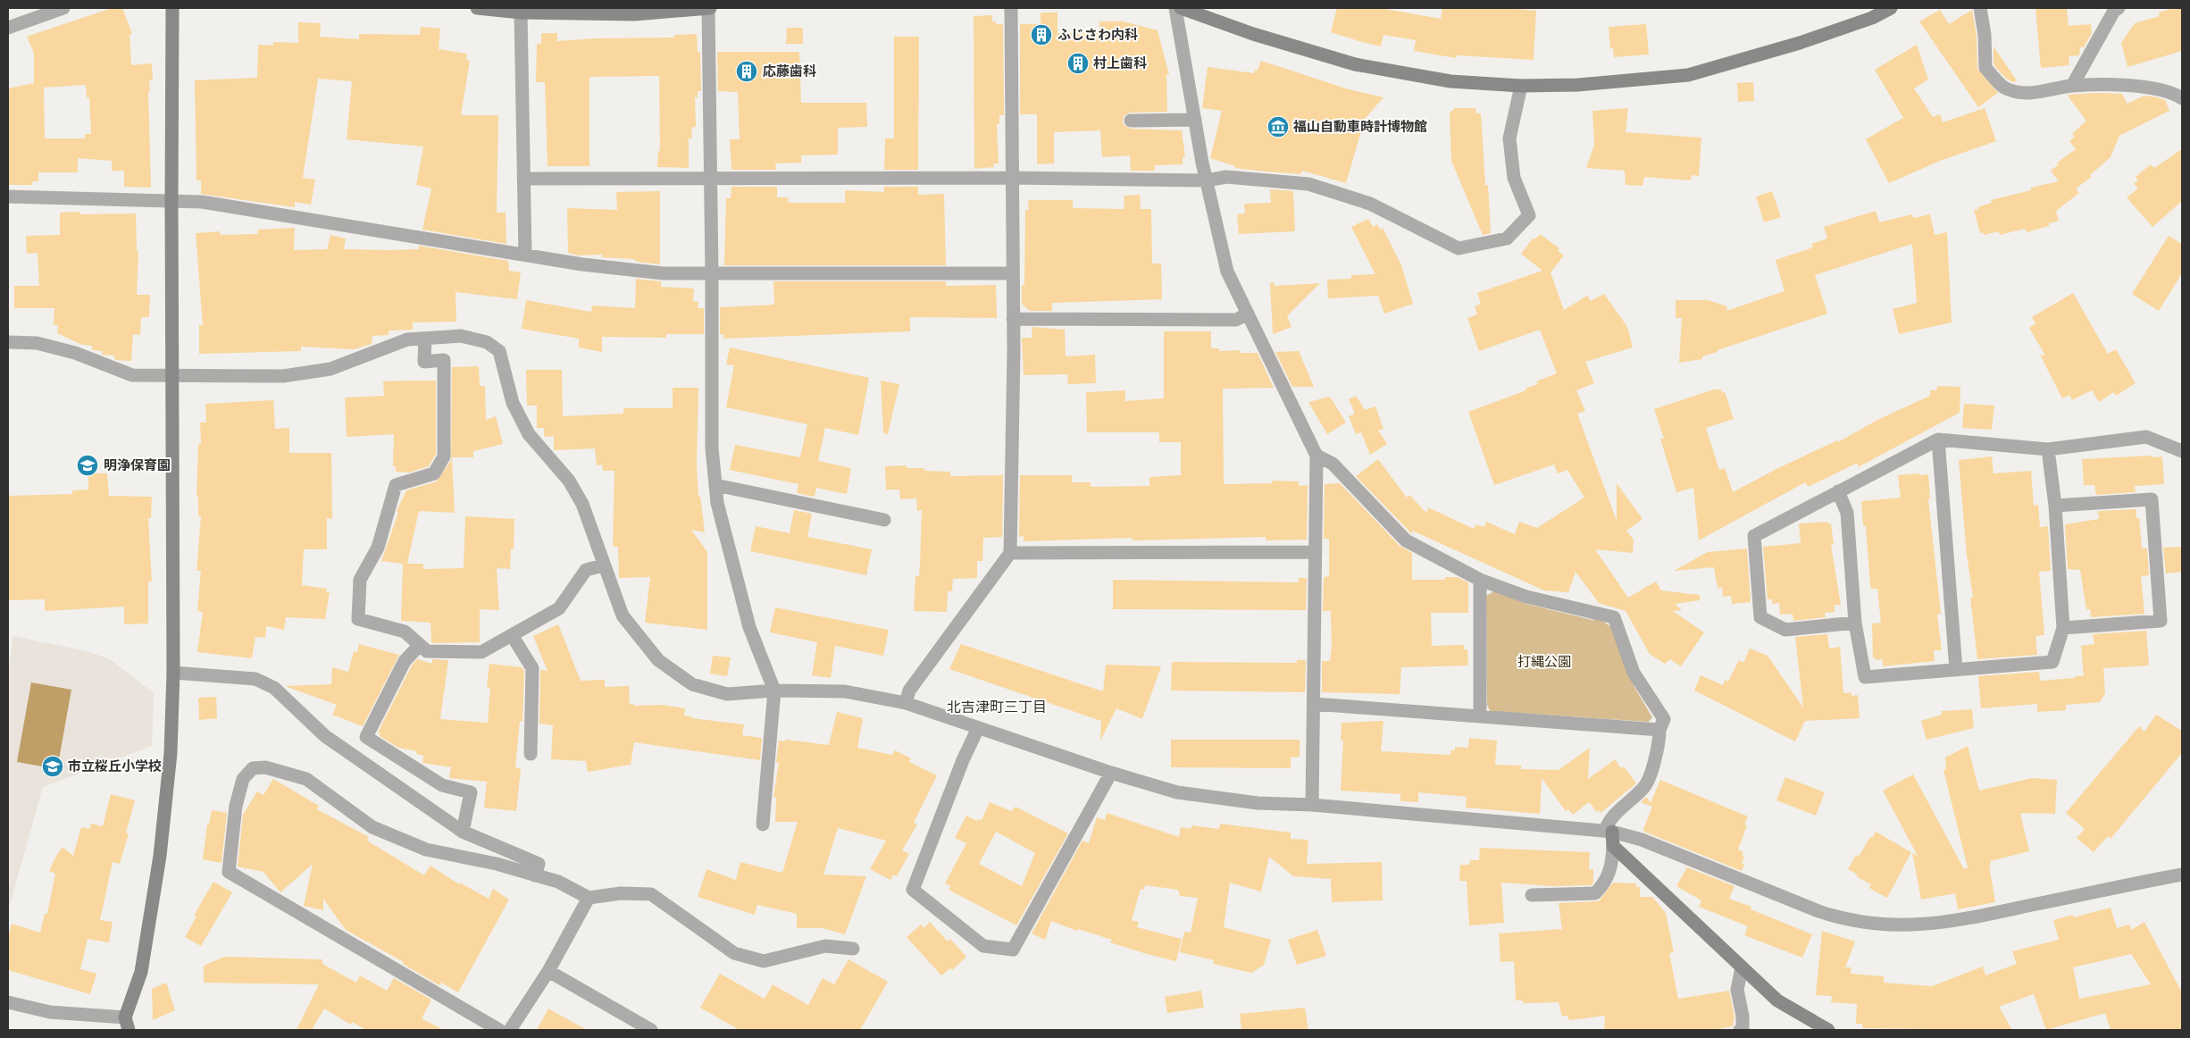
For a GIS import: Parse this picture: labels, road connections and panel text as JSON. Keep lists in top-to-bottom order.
{
  "districts": ["北吉津町三丁目"],
  "parks": ["打縄公園"],
  "places": {
    "building": ["ふじさわ内科", "村上歯科", "応藤歯科"],
    "museum": ["福山自動車時計博物館"],
    "school or university": ["明浄保育園", "市立桜丘小学校"]
  }
}
